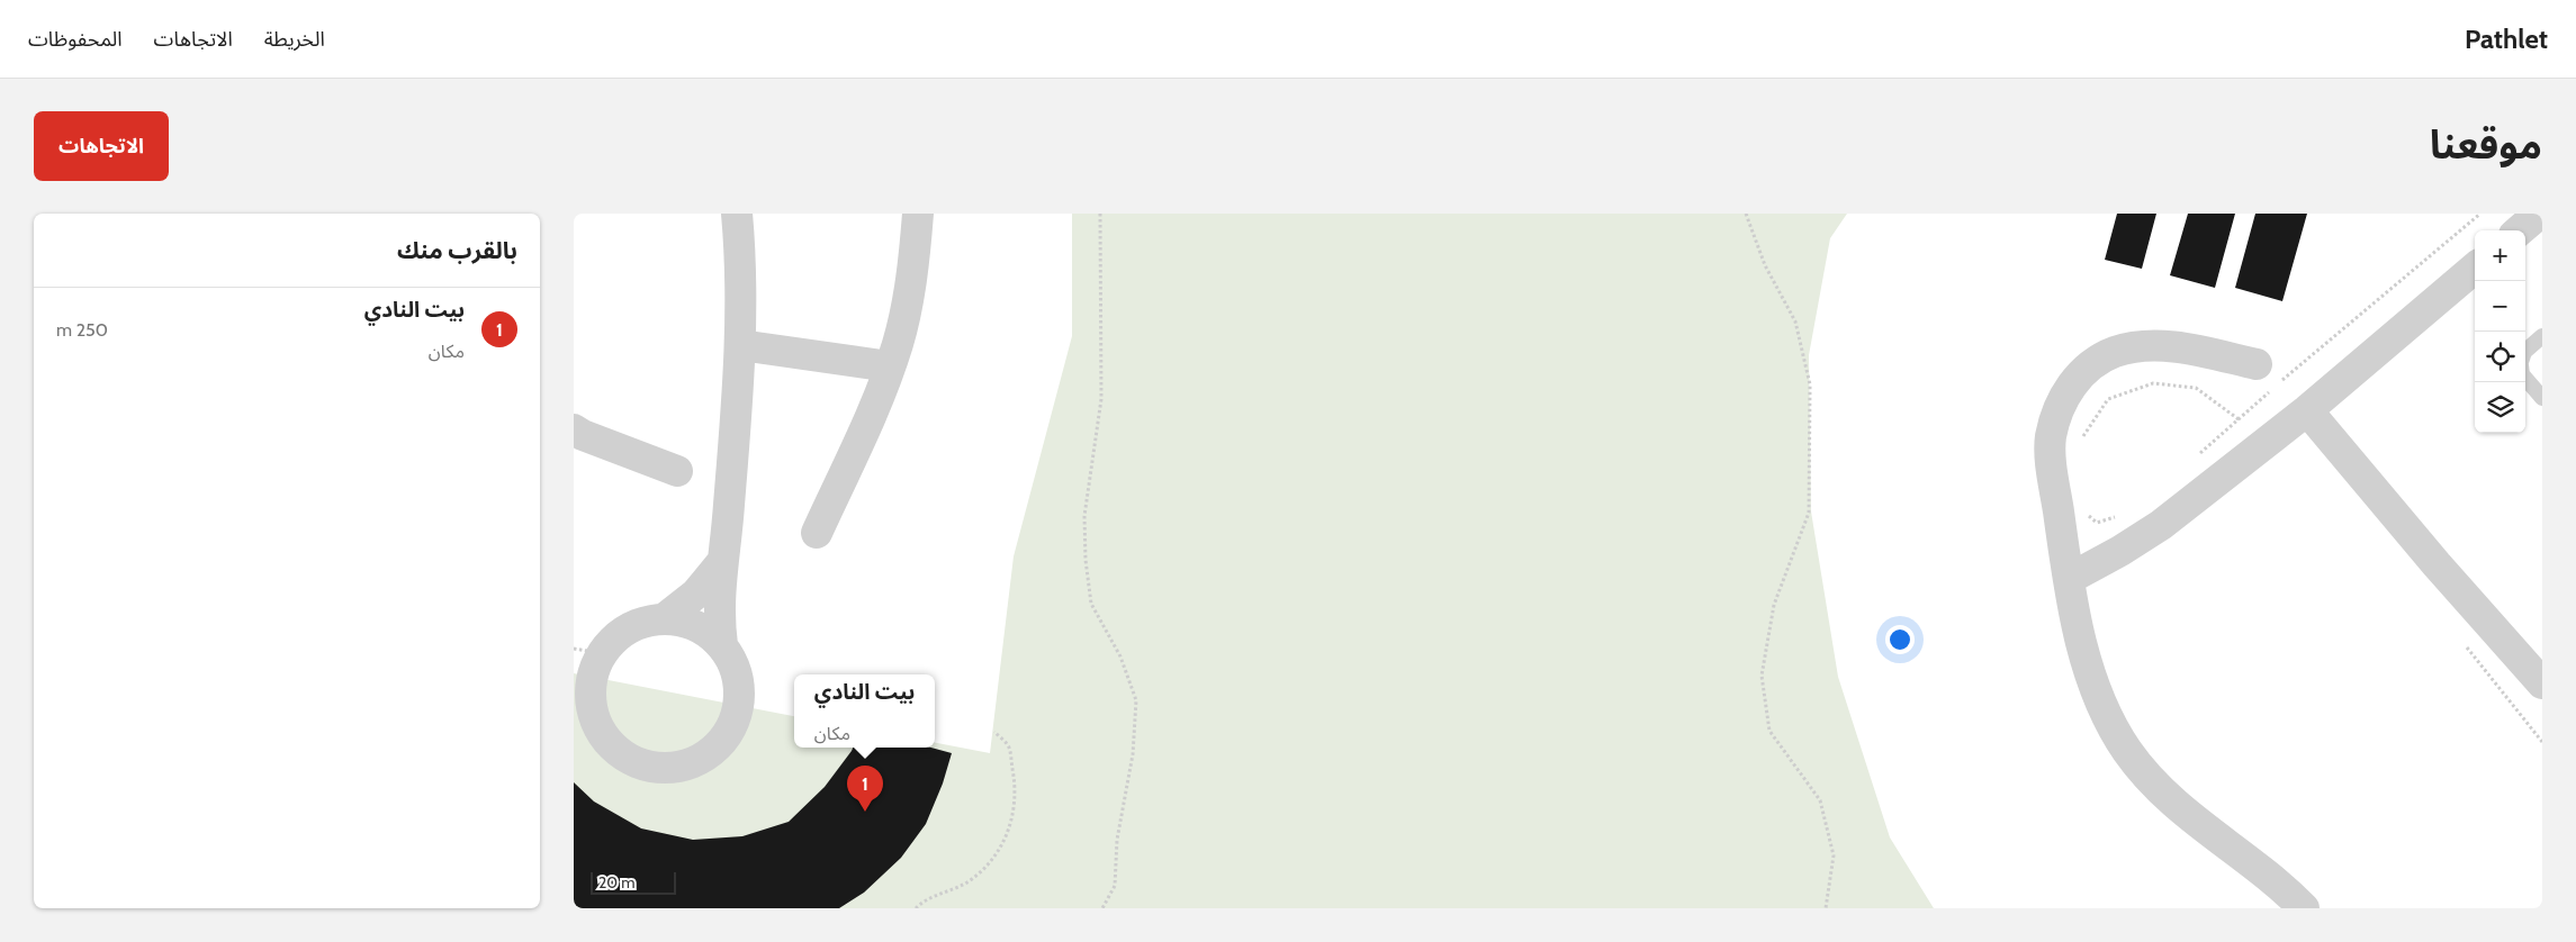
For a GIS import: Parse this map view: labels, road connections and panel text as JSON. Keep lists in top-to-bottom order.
{
  "scale_bar": "20 m",
  "page": {
    "header": "Pathlet",
    "nav": ["الخريطة", "الاتجاهات", "المحفوظات"],
    "title": "موقعنا",
    "buttons": "الاتجاهات",
    "heading": "بالقرب منك",
    "map_buttons": ["+", "−"],
    "list": [
      {
        "mark": "1",
        "name": "بيت النادي",
        "note": "مكان",
        "value": "250 m"
      }
    ],
    "popup": ["بيت النادي", "مكان"],
    "pins": "1",
    "scale": "20 m"
  }
}
